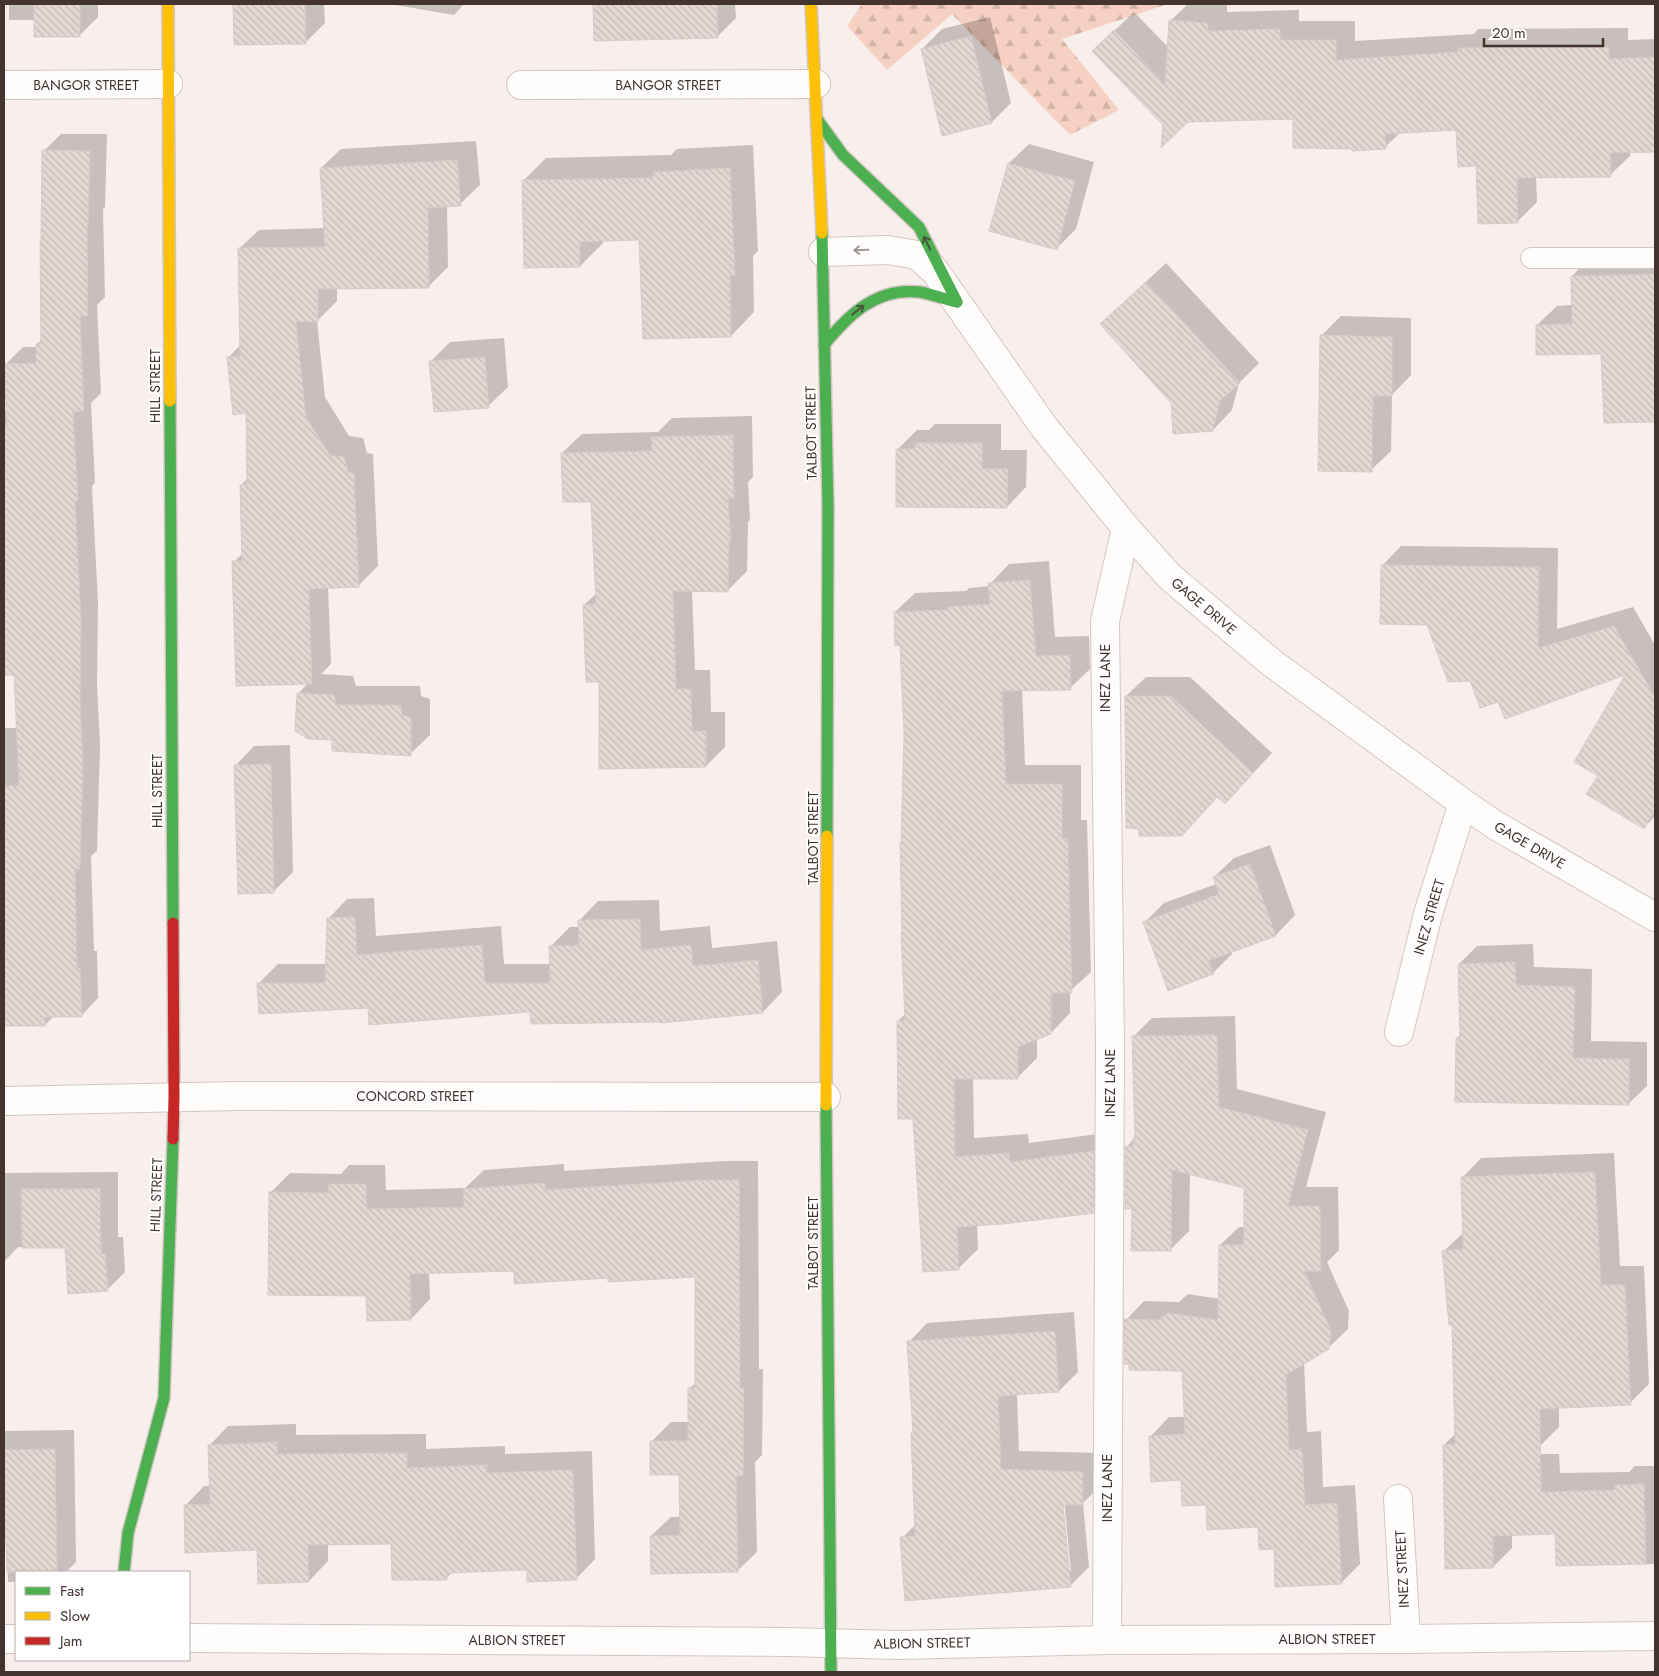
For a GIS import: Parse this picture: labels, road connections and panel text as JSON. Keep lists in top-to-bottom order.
{
  "streets": {
    "main road": ["HILL STREET", "TALBOT STREET"],
    "street": [
      "BANGOR STREET",
      "GAGE DRIVE",
      "INEZ LANE",
      "INEZ STREET",
      "CONCORD STREET",
      "ALBION STREET"
    ]
  },
  "crossings": [
    ["BANGOR STREET", "HILL STREET"],
    ["BANGOR STREET", "TALBOT STREET"],
    ["HILL STREET", "CONCORD STREET"],
    ["TALBOT STREET", "GAGE DRIVE"],
    ["TALBOT STREET", "CONCORD STREET"],
    ["TALBOT STREET", "ALBION STREET"],
    ["GAGE DRIVE", "INEZ LANE"],
    ["GAGE DRIVE", "INEZ STREET"],
    ["INEZ LANE", "ALBION STREET"],
    ["INEZ STREET", "ALBION STREET"]
  ],
  "legend": ["Fast", "Slow", "Jam"],
  "scale_bar": "20 m"
}
